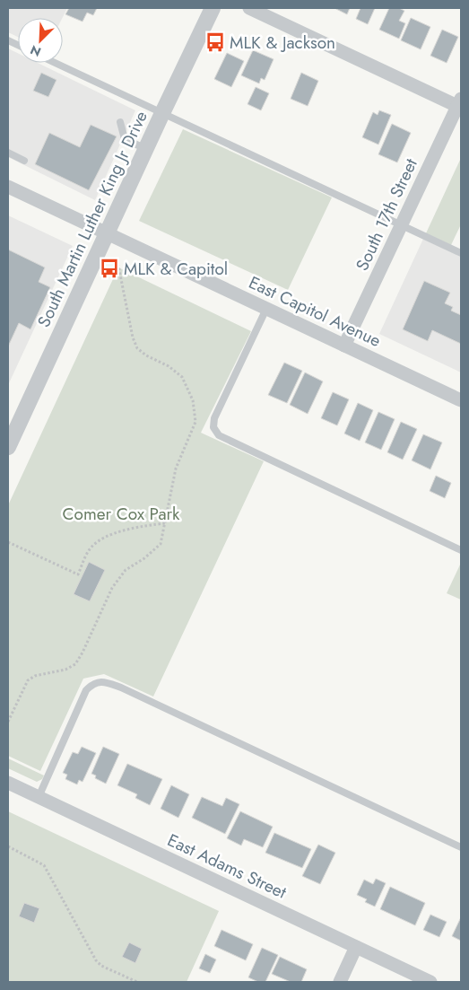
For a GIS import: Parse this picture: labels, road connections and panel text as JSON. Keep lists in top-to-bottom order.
{
  "streets": {
    "street": [
      "South 17th Street",
      "South Martin Luther King Jr Drive",
      "East Capitol Avenue",
      "East Adams Street"
    ]
  },
  "crossings": [
    ["South 17th Street", "East Capitol Avenue"],
    ["South Martin Luther King Jr Drive", "East Capitol Avenue"]
  ],
  "parks": ["Comer Cox Park"],
  "places": {
    "bus stop": ["MLK & Jackson", "MLK & Capitol"]
  },
  "north": "bottom left"
}
